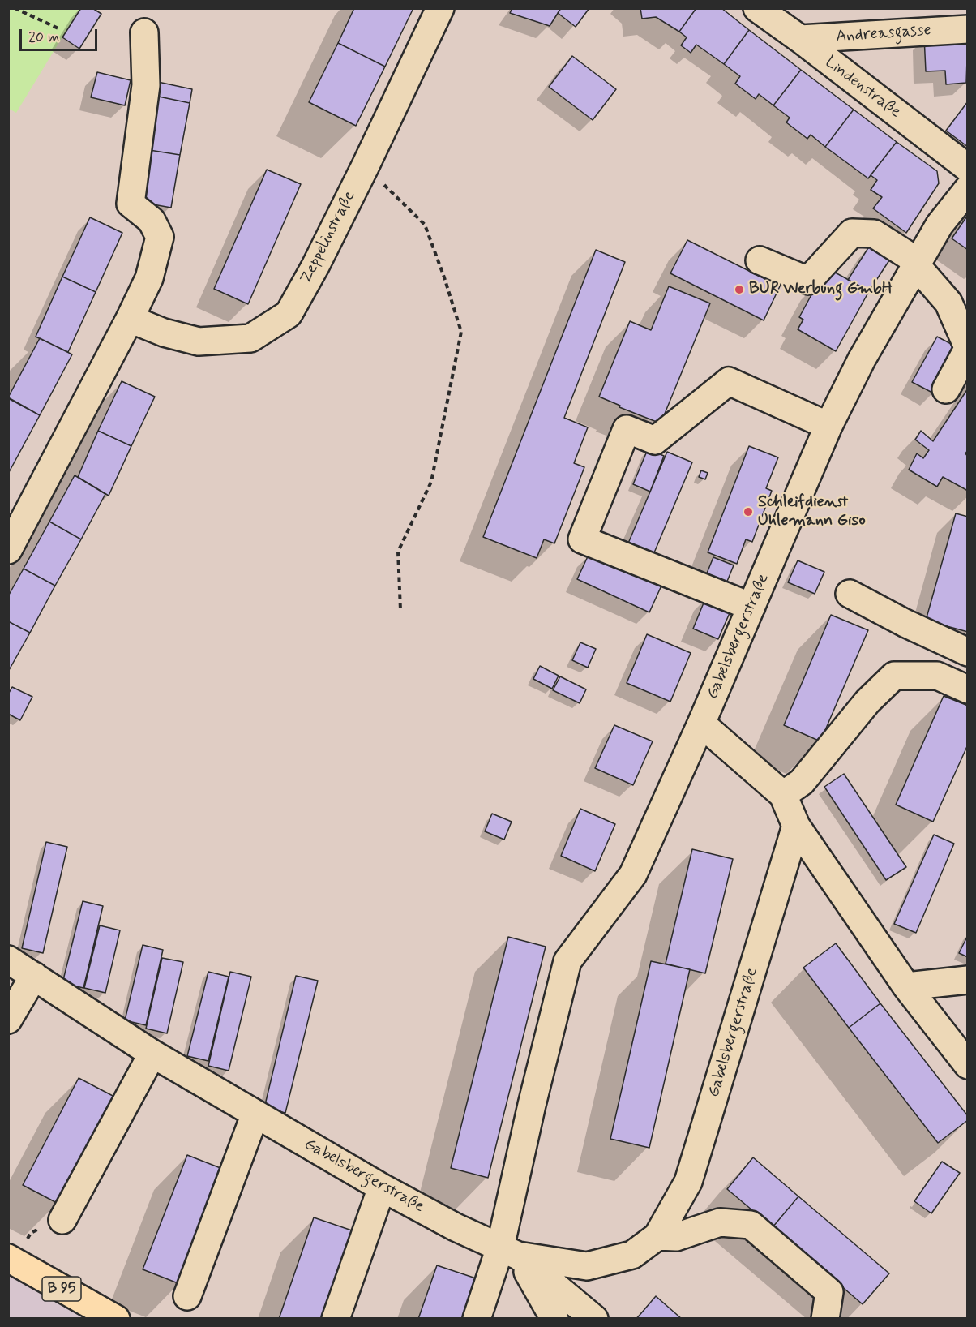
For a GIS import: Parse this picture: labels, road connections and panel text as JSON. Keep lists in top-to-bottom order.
{
  "streets": {
    "main road": ["B 95"],
    "street": [
      "Andreasgasse",
      "Lindenstraße",
      "Zeppelinstraße",
      "Gabelsbergerstraße"
    ]
  },
  "crossings": [
    ["Andreasgasse", "Lindenstraße"]
  ],
  "places": ["BUR Werbung GmbH", "Schleifdienst Uhlemann Giso"],
  "scale_bar": "20 m"
}
